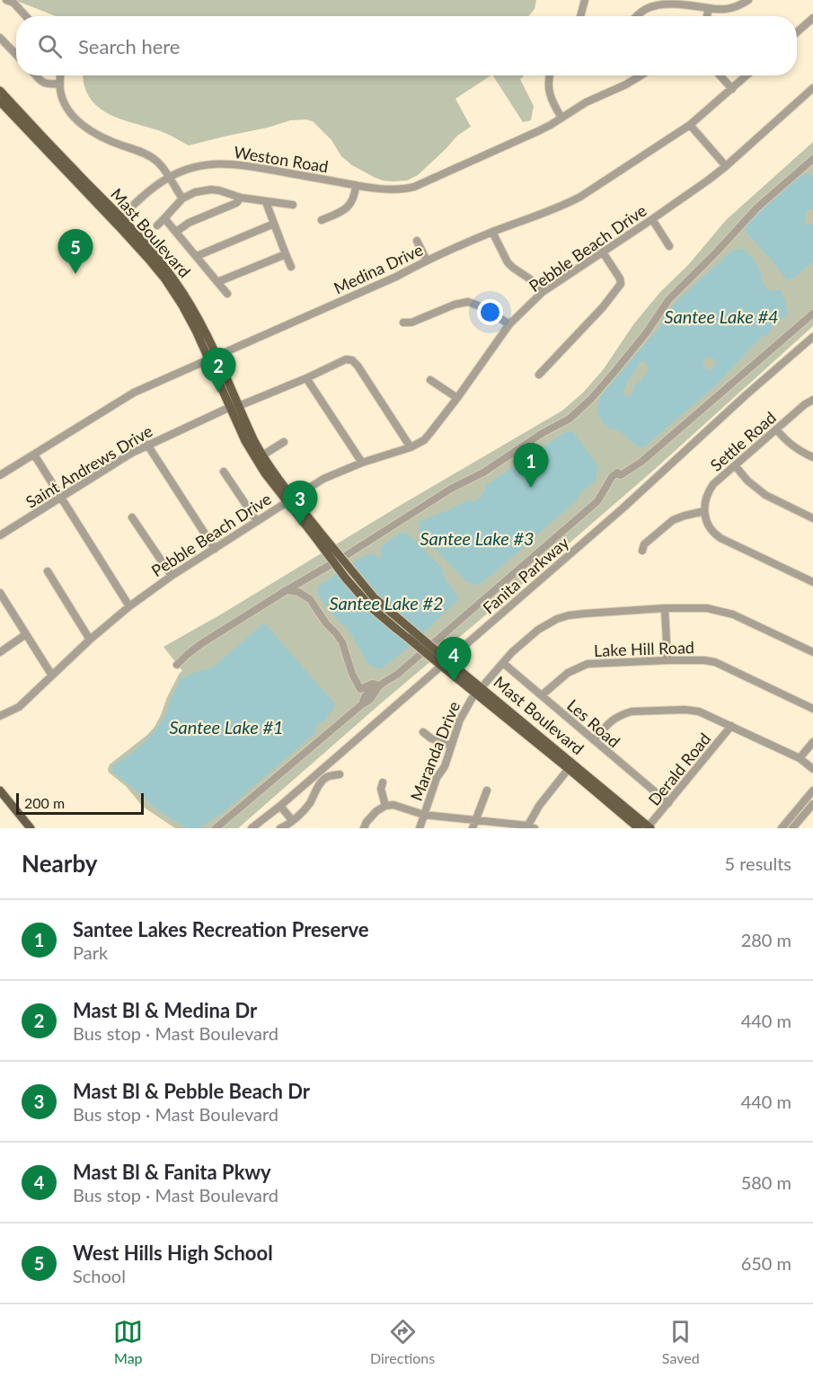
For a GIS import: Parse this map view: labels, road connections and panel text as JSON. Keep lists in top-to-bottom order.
{
  "streets": {
    "main road": ["Mast Boulevard"],
    "street": [
      "Weston Road",
      "Pebble Beach Drive",
      "Medina Drive",
      "Settle Road",
      "Saint Andrews Drive",
      "Fanita Parkway",
      "Lake Hill Road",
      "Les Road",
      "Maranda Drive",
      "Derald Road"
    ]
  },
  "crossings": [
    ["Weston Road", "Mast Boulevard"],
    ["Mast Boulevard", "Pebble Beach Drive"],
    ["Mast Boulevard", "Medina Drive"],
    ["Mast Boulevard", "Saint Andrews Drive"],
    ["Mast Boulevard", "Fanita Parkway"],
    ["Mast Boulevard", "Maranda Drive"],
    ["Mast Boulevard", "Derald Road"],
    ["Pebble Beach Drive", "Saint Andrews Drive"],
    ["Lake Hill Road", "Les Road"],
    ["Les Road", "Maranda Drive"],
    ["Les Road", "Derald Road"]
  ],
  "water": [
    "Santee Lake #4",
    "Santee Lake #3",
    "Santee Lake #2",
    "Santee Lake #1"
  ],
  "scale_bar": "200 m",
  "page": {
    "search": "Search here",
    "pins": [
      "5",
      "2",
      "1",
      "3",
      "4"
    ],
    "scale": "200 m",
    "heading": ["Nearby", "5 results"],
    "list": [
      {
        "mark": "1",
        "name": "Santee Lakes Recreation Preserve",
        "note": "Park",
        "value": "280 m"
      },
      {
        "mark": "2",
        "name": "Mast Bl & Medina Dr",
        "note": "Bus stop · Mast Boulevard",
        "value": "440 m"
      },
      {
        "mark": "3",
        "name": "Mast Bl & Pebble Beach Dr",
        "note": "Bus stop · Mast Boulevard",
        "value": "440 m"
      },
      {
        "mark": "4",
        "name": "Mast Bl & Fanita Pkwy",
        "note": "Bus stop · Mast Boulevard",
        "value": "580 m"
      },
      {
        "mark": "5",
        "name": "West Hills High School",
        "note": "School",
        "value": "650 m"
      }
    ],
    "nav": ["Map", "Directions", "Saved"]
  }
}
